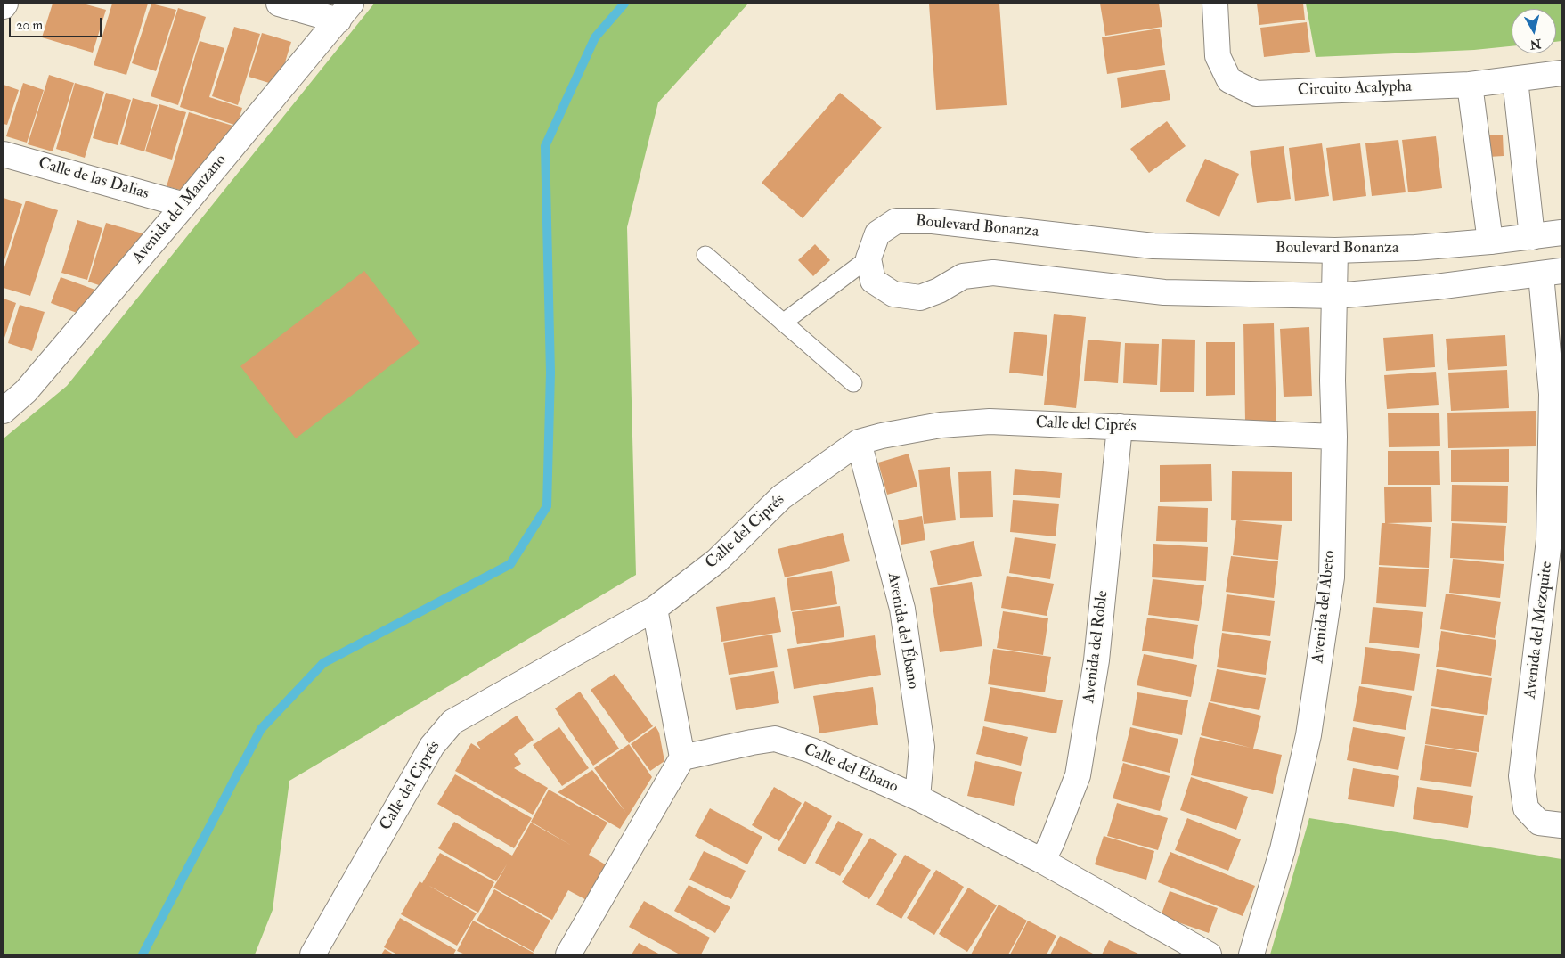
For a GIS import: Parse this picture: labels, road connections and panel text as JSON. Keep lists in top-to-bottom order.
{
  "streets": {
    "street": [
      "Circuito Acalypha",
      "Calle de las Dalias",
      "Avenida del Manzano",
      "Boulevard Bonanza",
      "Calle del Ciprés",
      "Avenida del Abeto",
      "Avenida del Mezquite",
      "Avenida del Ébano",
      "Avenida del Roble",
      "Calle del Ébano"
    ]
  },
  "crossings": [
    ["Calle de las Dalias", "Avenida del Manzano"],
    ["Boulevard Bonanza", "Avenida del Abeto"],
    ["Calle del Ciprés", "Avenida del Abeto"],
    ["Calle del Ciprés", "Avenida del Ébano"],
    ["Calle del Ciprés", "Avenida del Roble"],
    ["Avenida del Ébano", "Calle del Ébano"],
    ["Avenida del Roble", "Calle del Ébano"]
  ],
  "scale_bar": "20 m",
  "north": "bottom"
}
